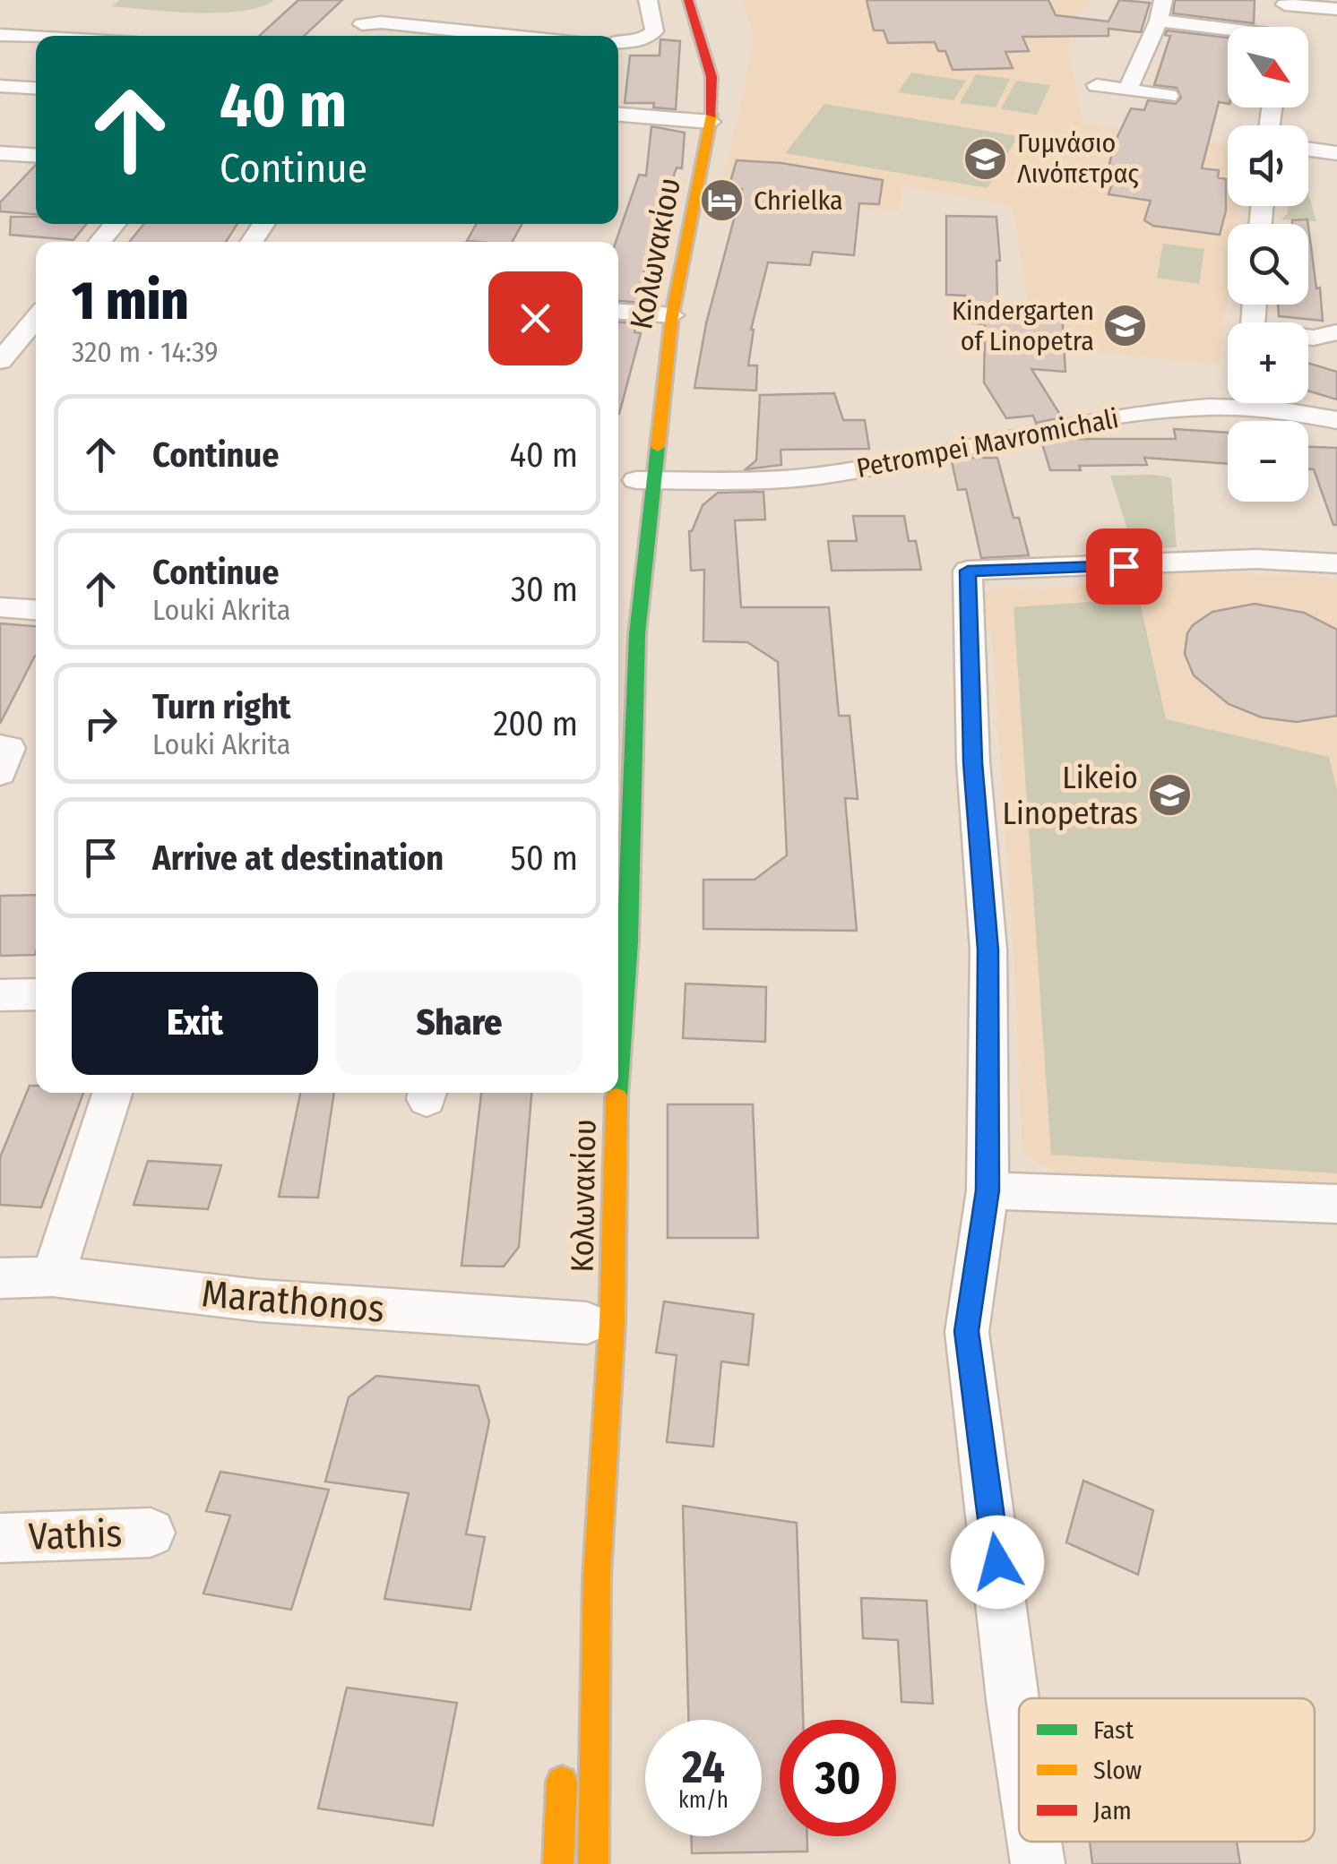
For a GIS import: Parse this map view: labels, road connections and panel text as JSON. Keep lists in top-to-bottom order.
{
  "streets": {
    "main road": ["Κολωνακίου"],
    "street": ["Petrompei Mavromichali", "Marathonos", "Vathis"]
  },
  "crossings": [
    ["Κολωνακίου", "Petrompei Mavromichali"]
  ],
  "places": {
    "school or university": ["Γυμνάσιο Λινόπετρας", "Kindergarten of Linopetra", "Likeio Linopetras"],
    "hotel": ["Chrielka"]
  },
  "legend": ["Fast", "Slow", "Jam"],
  "north": "bottom right",
  "page": {
    "map_buttons": ["+", "−"],
    "turn": ["40 m", "Continue"],
    "heading": ["1 min", "320 m · 14:39"],
    "list": [
      {
        "name": "Continue",
        "value": "40 m"
      },
      {
        "name": "Continue",
        "note": "Louki Akrita",
        "value": "30 m"
      },
      {
        "name": "Turn right",
        "note": "Louki Akrita",
        "value": "200 m"
      },
      {
        "name": "Arrive at destination",
        "value": "50 m"
      }
    ],
    "buttons": ["Exit", "Share"],
    "speed": "24 km/h",
    "limit": "30"
  }
}
